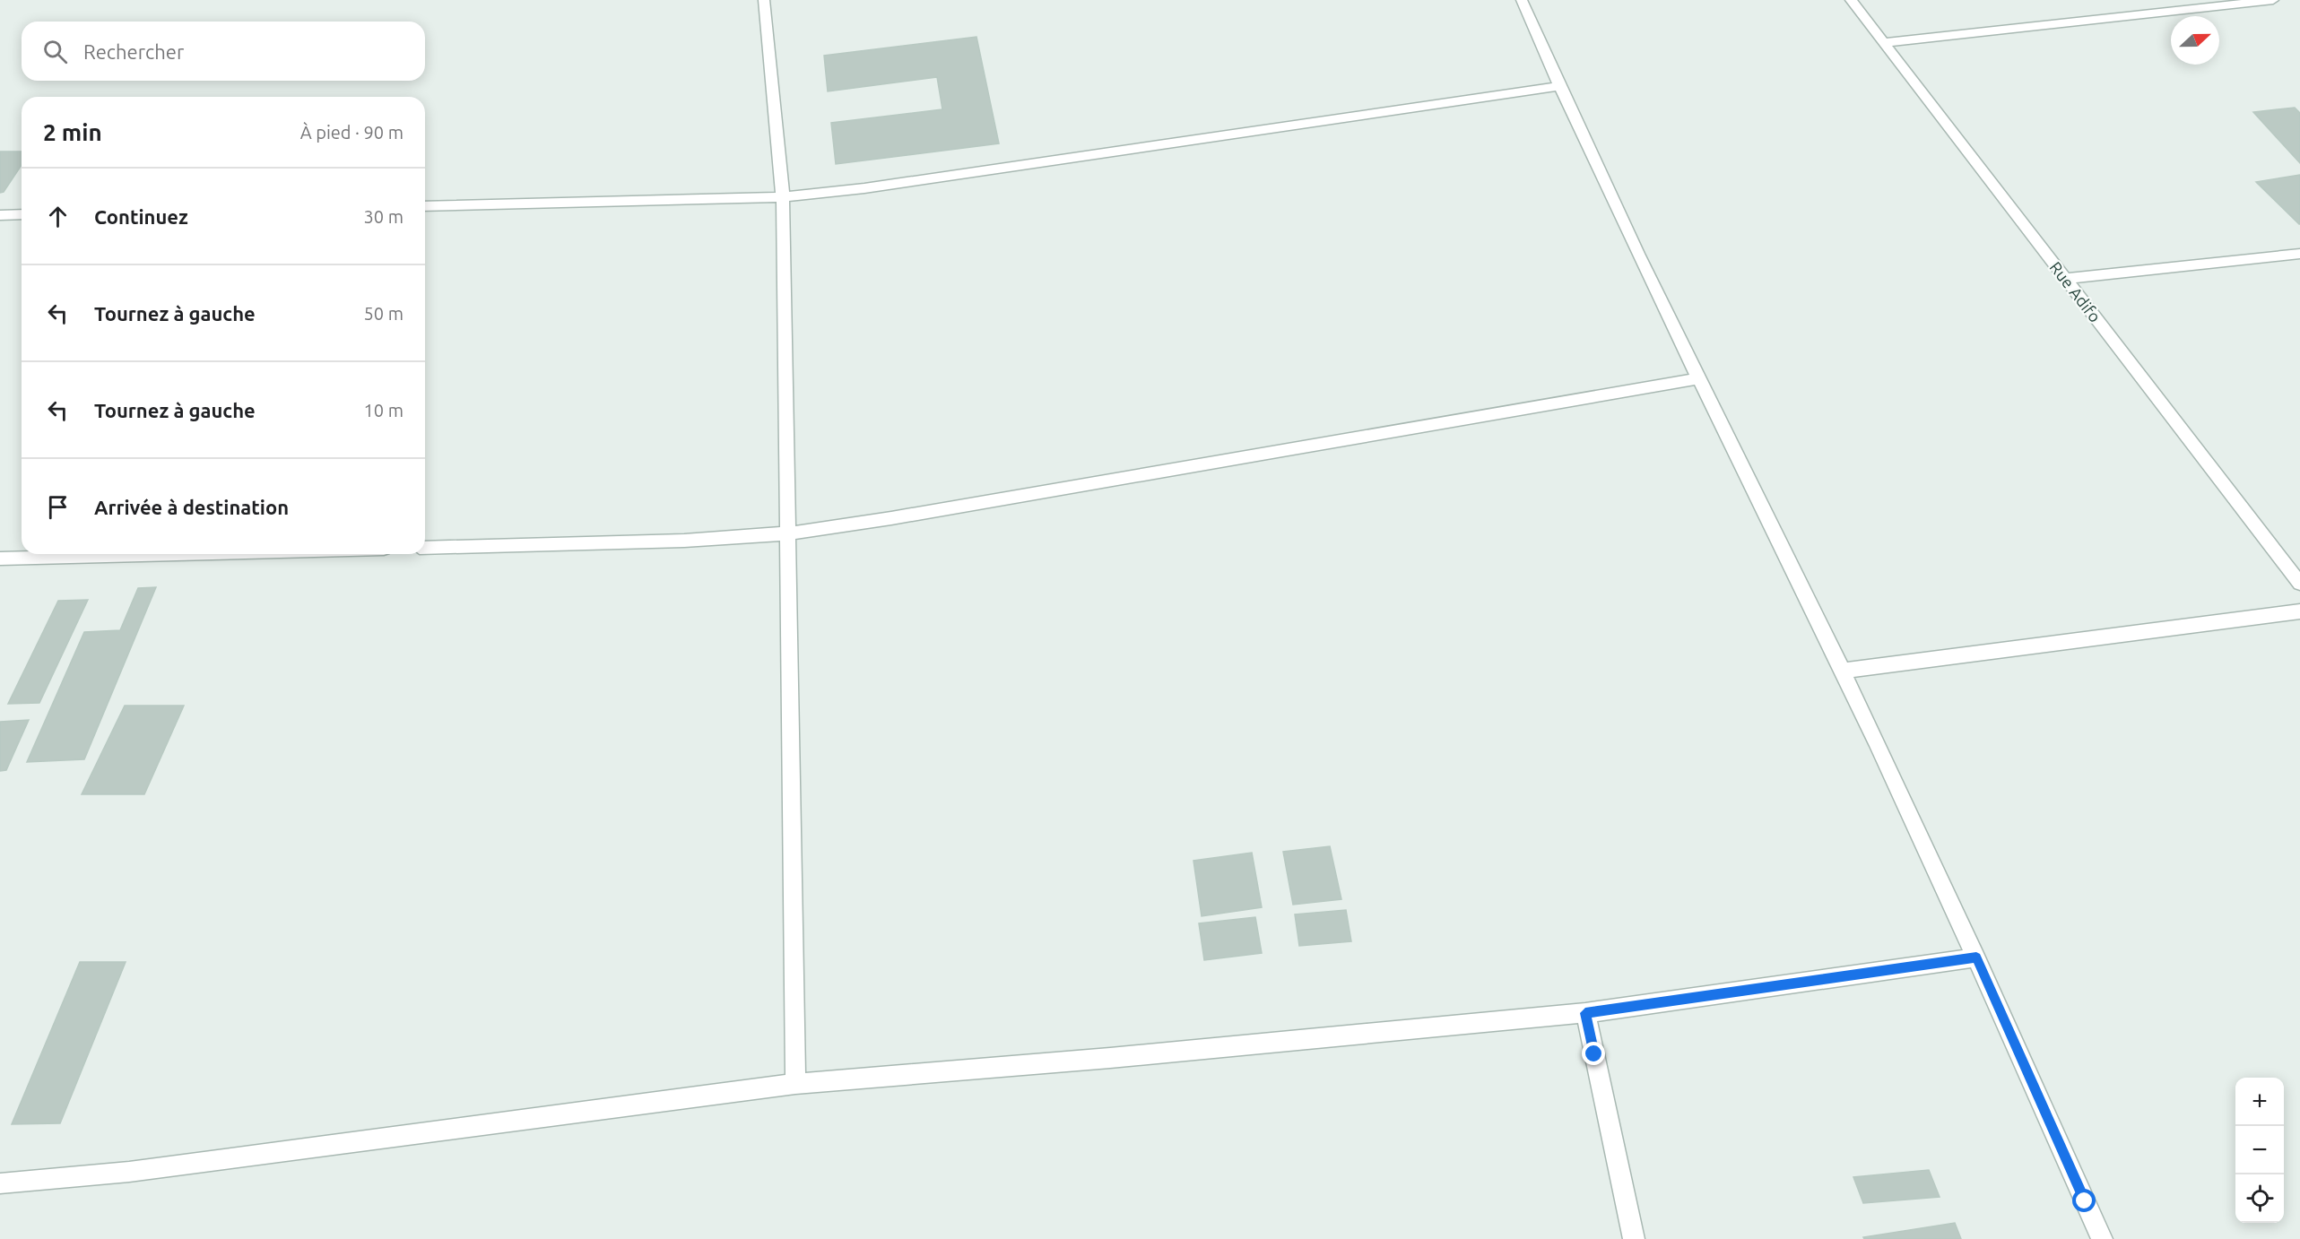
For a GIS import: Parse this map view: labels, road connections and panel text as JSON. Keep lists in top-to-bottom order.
{
  "streets": {
    "street": ["Rue Adifo"]
  },
  "north": "right",
  "page": {
    "search": "Rechercher",
    "heading": ["2 min", "À pied · 90 m"],
    "list": [
      ["Continuez", "30 m"],
      ["Tournez à gauche", "50 m"],
      ["Tournez à gauche", "10 m"],
      "Arrivée à destination"
    ],
    "map_buttons": ["+", "−"]
  }
}
